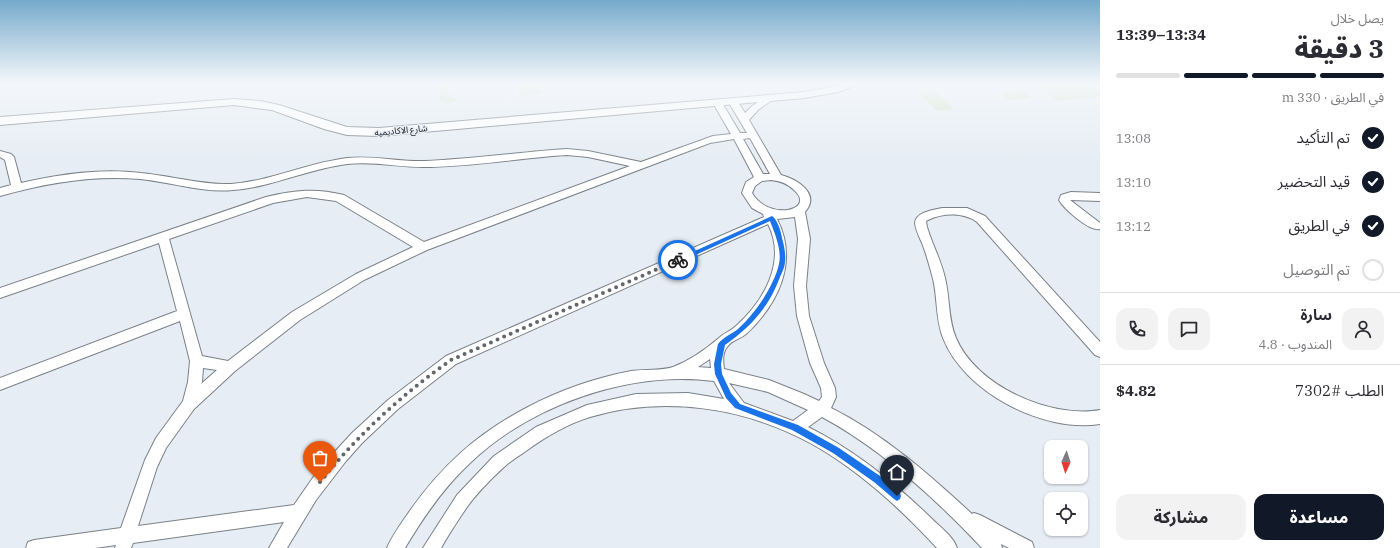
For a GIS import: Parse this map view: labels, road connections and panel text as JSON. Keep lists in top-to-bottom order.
{
  "streets": {
    "street": ["شارع الاكاديميه"]
  },
  "north": "bottom",
  "page": {
    "heading": ["3 دقيقة", "يصل خلال", "13:34–13:39"],
    "panel": [
      "سارة",
      "المندوب · 4.8",
      "الطلب #7302",
      "$4.82"
    ],
    "bar": "في الطريق · 330 m",
    "list": [
      ["تم التأكيد", "13:08"],
      ["قيد التحضير", "13:10"],
      ["في الطريق", "13:12"],
      "تم التوصيل"
    ],
    "buttons": ["مساعدة", "مشاركة"]
  }
}
